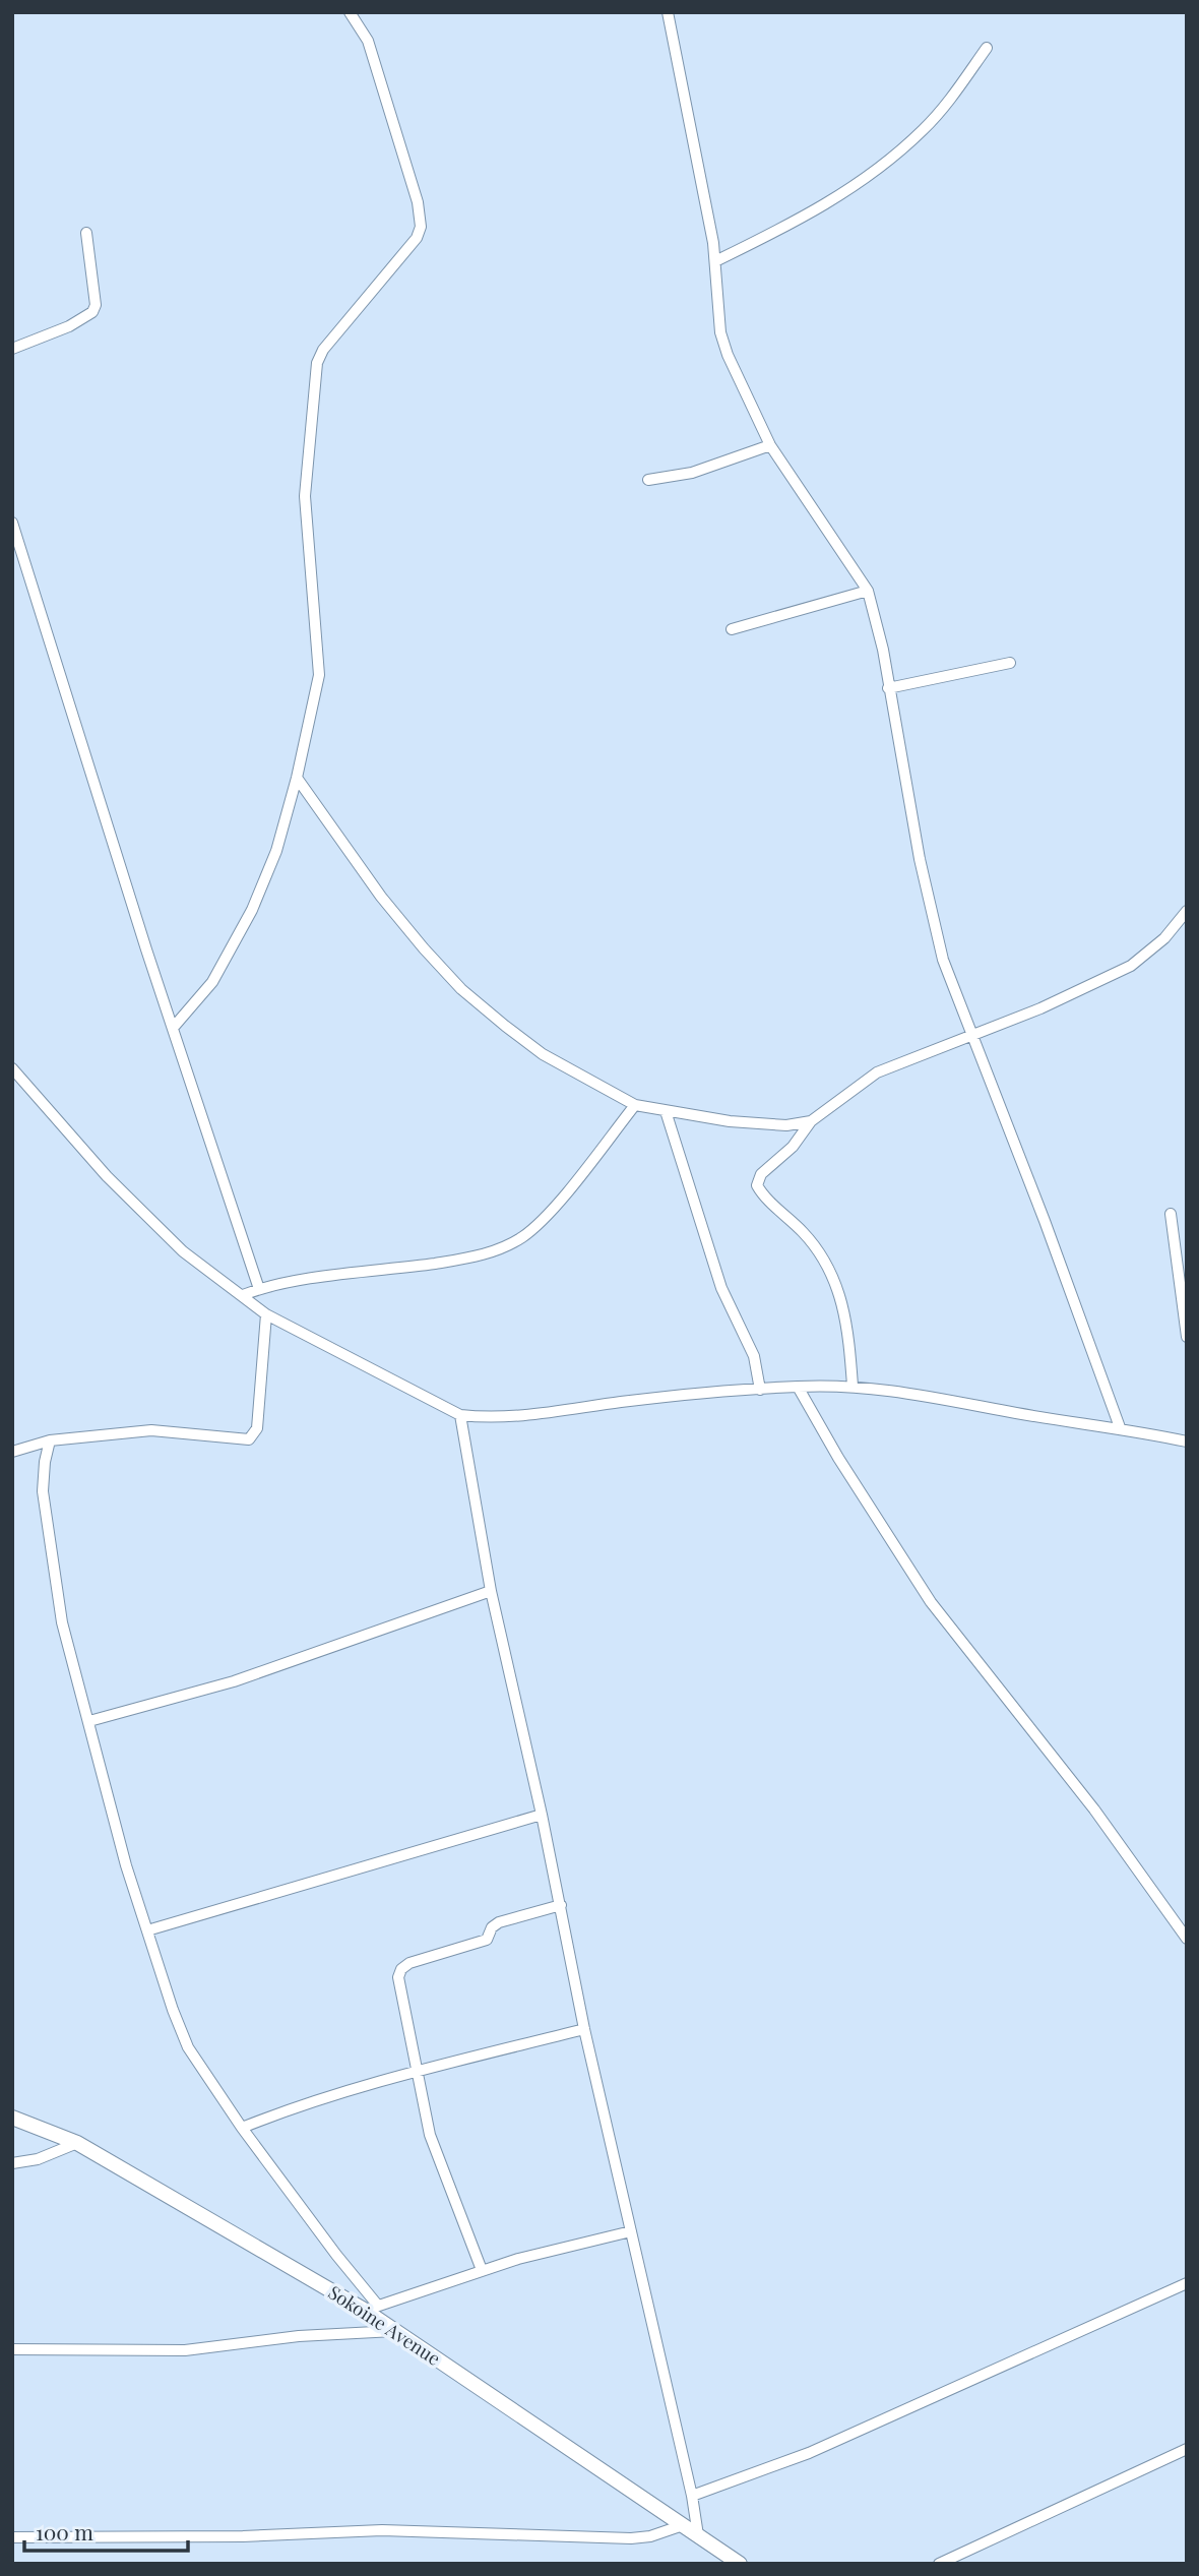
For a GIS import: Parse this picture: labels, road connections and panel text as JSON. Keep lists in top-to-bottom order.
{
  "streets": {
    "street": ["Sokoine Avenue"]
  },
  "scale_bar": "100 m"
}
